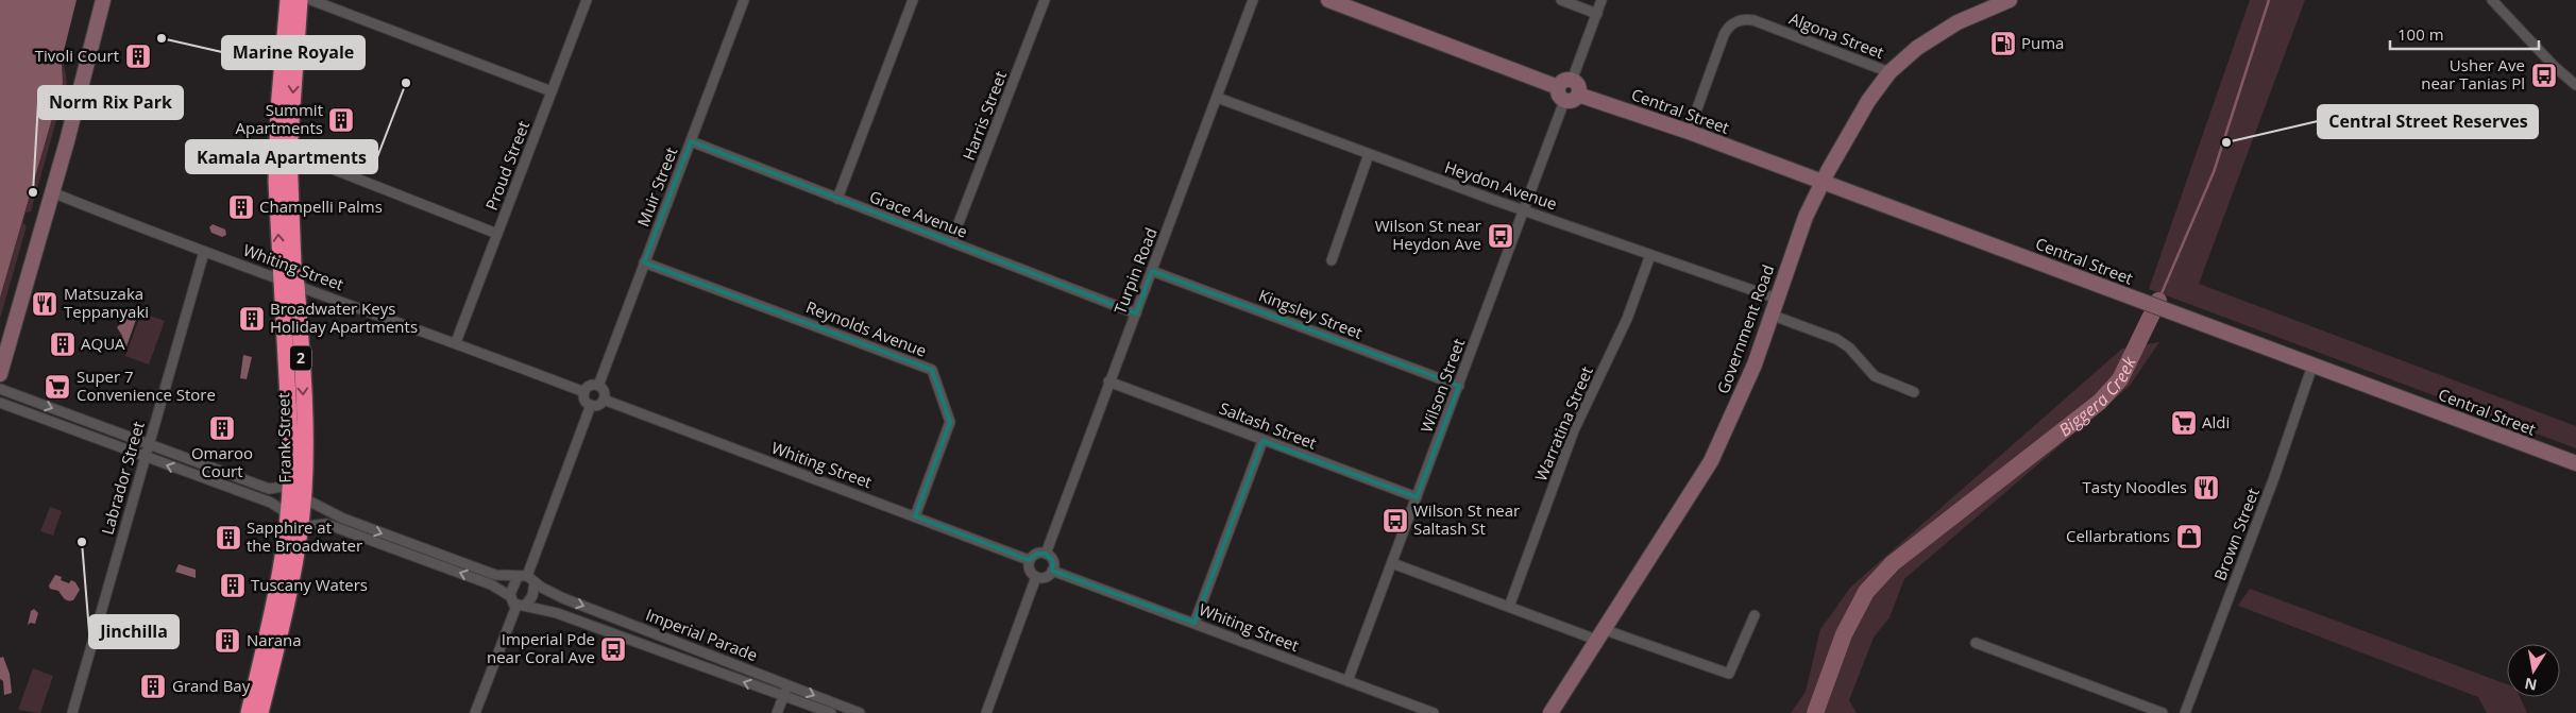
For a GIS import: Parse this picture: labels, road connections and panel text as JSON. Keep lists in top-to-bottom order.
{
  "streets": {
    "highway": ["2", "Frank Street"],
    "main road": ["Central Street", "Government Road"],
    "street": [
      "Algona Street",
      "Harris Street",
      "Proud Street",
      "Heydon Avenue",
      "Muir Street",
      "Grace Avenue",
      "Whiting Street",
      "Turpin Road",
      "Kingsley Street",
      "Reynolds Avenue",
      "Wilson Street",
      "Warratina Street",
      "Saltash Street",
      "Labrador Street",
      "Brown Street",
      "Imperial Parade"
    ]
  },
  "crossings": [
    ["Algona Street", "Central Street"],
    ["Algona Street", "Government Road"],
    ["Central Street", "Government Road"],
    ["Central Street", "Wilson Street"],
    ["Central Street", "Brown Street"],
    ["Harris Street", "Grace Avenue"],
    ["Proud Street", "Whiting Street"],
    ["Heydon Avenue", "Turpin Road"],
    ["Heydon Avenue", "Government Road"],
    ["Heydon Avenue", "Wilson Street"],
    ["Heydon Avenue", "Warratina Street"],
    ["Muir Street", "Grace Avenue"],
    ["Muir Street", "Whiting Street"],
    ["Muir Street", "Reynolds Avenue"],
    ["Grace Avenue", "Turpin Road"],
    ["Whiting Street", "Turpin Road"],
    ["Whiting Street", "Reynolds Avenue"],
    ["Whiting Street", "Wilson Street"],
    ["Whiting Street", "Frank Street"],
    ["Whiting Street", "Labrador Street"],
    ["Turpin Road", "Kingsley Street"],
    ["Turpin Road", "Saltash Street"],
    ["Kingsley Street", "Wilson Street"],
    ["Wilson Street", "Saltash Street"],
    ["Frank Street", "Imperial Parade"]
  ],
  "water": ["Biggera Creek"],
  "places": {
    "other": [
      "Marine Royale",
      "Kamala Apartments",
      "Central Street Reserves",
      "Norm Rix Park",
      "Jinchilla"
    ],
    "fuel station": ["Puma"],
    "building": [
      "Tivoli Court",
      "Summit Apartments",
      "Champelli Palms",
      "Broadwater Keys Holiday Apartments",
      "AQUA",
      "Omaroo Court",
      "Sapphire at the Broadwater",
      "Tuscany Waters",
      "Narana",
      "Grand Bay"
    ],
    "bus stop": [
      "Usher Ave near Tanias Pl",
      "Wilson St near Heydon Ave",
      "Wilson St near Saltash St",
      "Imperial Pde near Coral Ave"
    ],
    "restaurant": ["Matsuzaka Teppanyaki", "Tasty Noodles"],
    "supermarket": ["Super 7 Convenience Store", "Aldi"],
    "shop": ["Cellarbrations"]
  },
  "scale_bar": "100 m",
  "north": "bottom"
}
